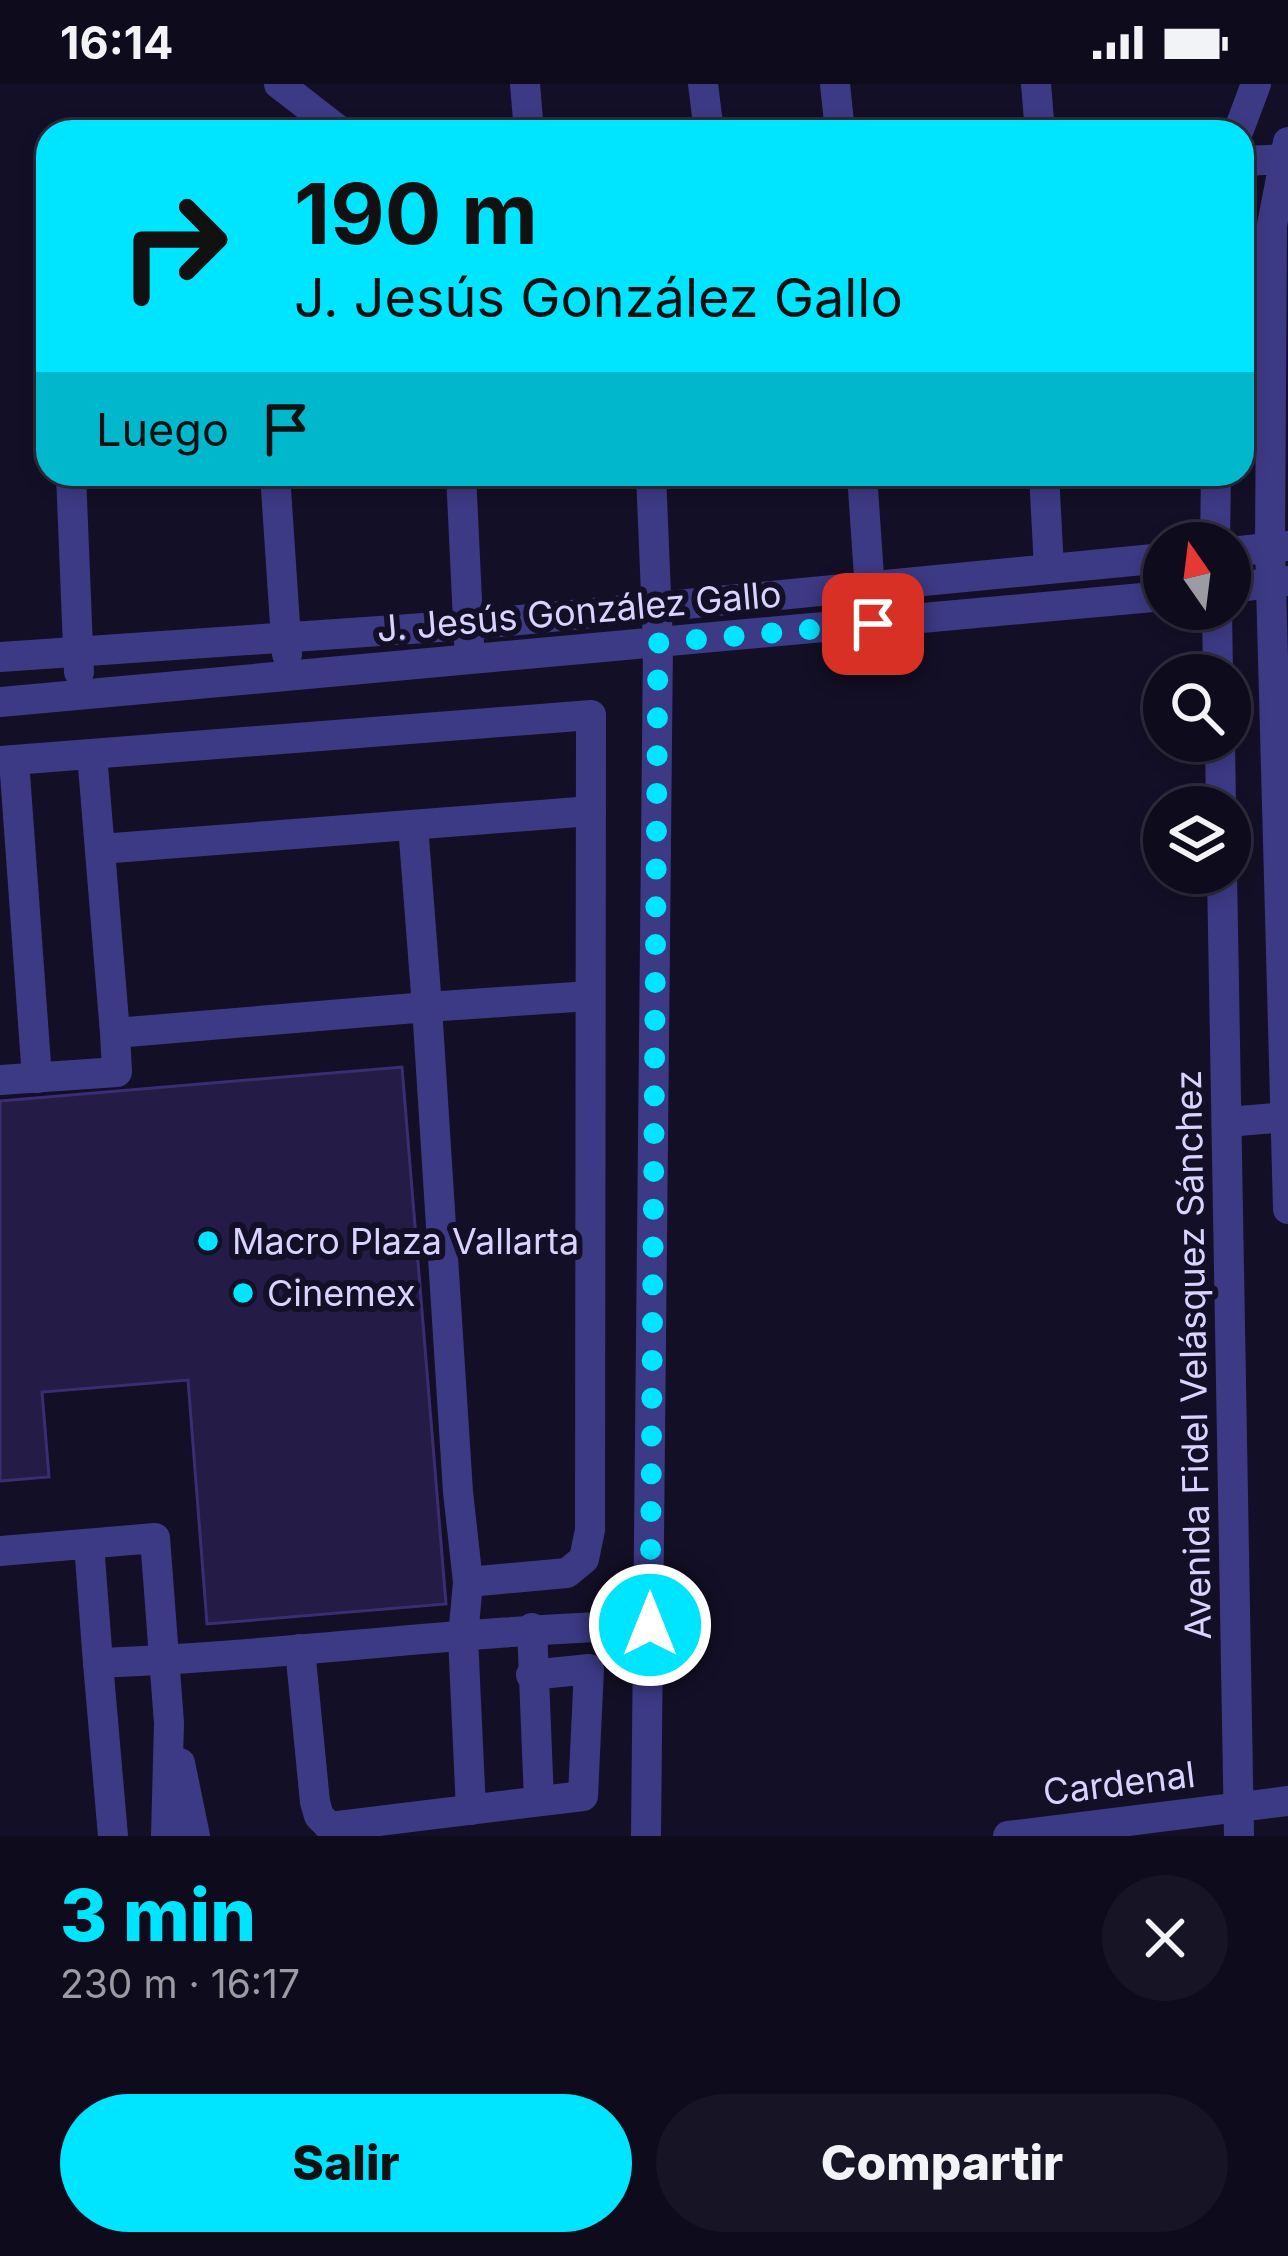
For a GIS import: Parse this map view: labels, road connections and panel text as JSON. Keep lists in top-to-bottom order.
{
  "streets": {
    "street": ["J. Jesús González Gallo", "Avenida Fidel Velásquez Sánchez", "Cardenal"]
  },
  "crossings": [
    ["Avenida Fidel Velásquez Sánchez", "Cardenal"]
  ],
  "places": ["Macro Plaza Vallarta", "Cinemex"],
  "north": "top",
  "page": {
    "status": "16:14",
    "turn": ["190 m", "J. Jesús González Gallo"],
    "then": "Luego",
    "heading": ["3 min", "230 m · 16:17"],
    "buttons": ["Salir", "Compartir"]
  }
}
